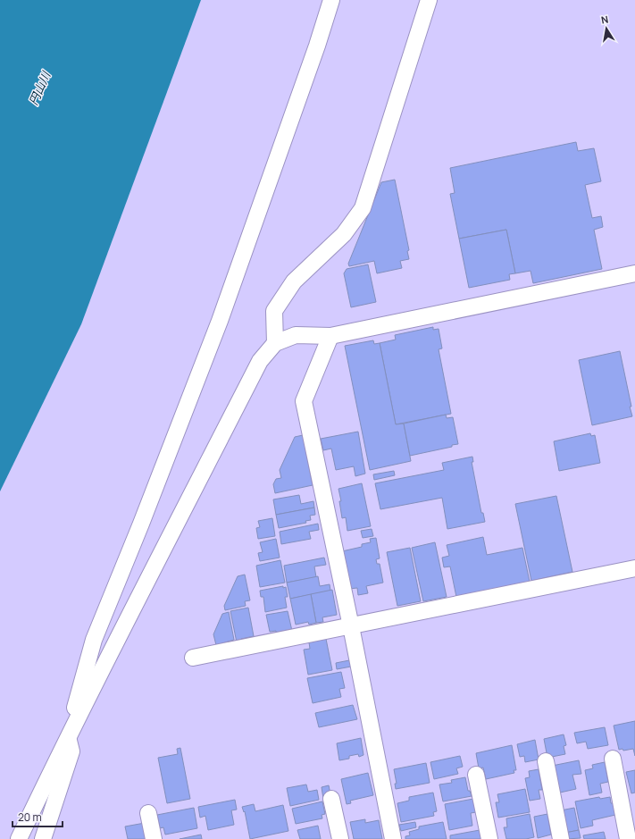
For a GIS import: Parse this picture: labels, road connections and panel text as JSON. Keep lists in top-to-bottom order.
{
  "water": ["円山川"],
  "scale_bar": "20 m",
  "north": "top"
}
